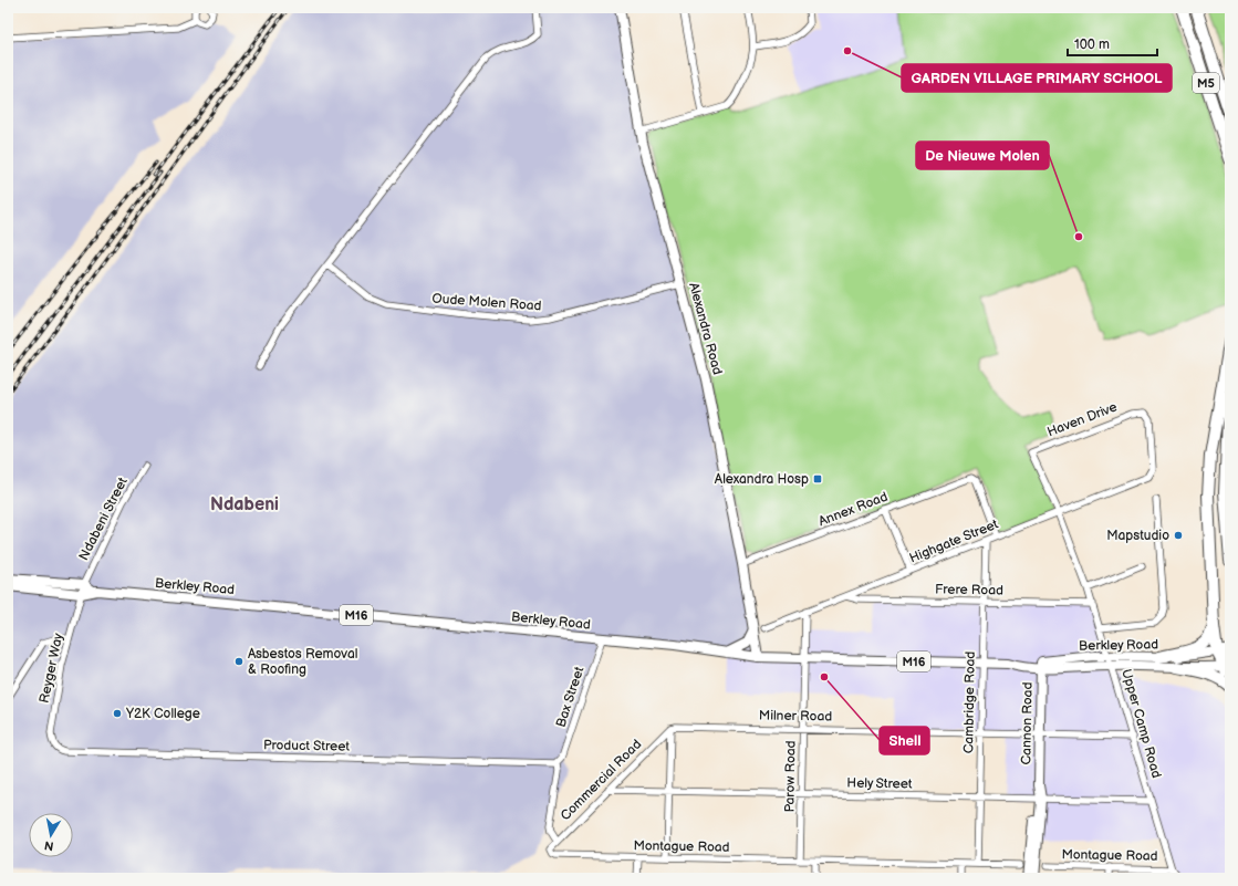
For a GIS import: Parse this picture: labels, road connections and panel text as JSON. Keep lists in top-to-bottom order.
{
  "streets": {
    "highway": ["M5"],
    "main road": [
      "Alexandra Road",
      "Berkley Road",
      "M16",
      "Cannon Road"
    ],
    "street": [
      "Oude Molen Road",
      "Haven Drive",
      "Annex Road",
      "Ndabeni Street",
      "Highgate Street",
      "Frere Road",
      "Reyger Way",
      "Bax Street",
      "Cambridge Road",
      "Milner Road",
      "Upper Camp Road",
      "Product Street",
      "Parow Road",
      "Commercial Road",
      "Hely Street",
      "Montague Road"
    ]
  },
  "crossings": [
    ["Oude Molen Road", "Alexandra Road"],
    ["Alexandra Road", "Annex Road"],
    ["Alexandra Road", "Berkley Road"],
    ["Haven Drive", "Highgate Street"],
    ["Haven Drive", "Upper Camp Road"],
    ["Annex Road", "Highgate Street"],
    ["Ndabeni Street", "Berkley Road"],
    ["Ndabeni Street", "Reyger Way"],
    ["Highgate Street", "Frere Road"],
    ["Highgate Street", "Cambridge Road"],
    ["Highgate Street", "Upper Camp Road"],
    ["Highgate Street", "Parow Road"],
    ["Berkley Road", "Reyger Way"],
    ["Berkley Road", "Bax Street"],
    ["Berkley Road", "Cambridge Road"],
    ["Berkley Road", "Cannon Road"],
    ["Berkley Road", "Upper Camp Road"],
    ["Berkley Road", "Parow Road"],
    ["Frere Road", "Cambridge Road"],
    ["Frere Road", "Upper Camp Road"],
    ["Reyger Way", "Product Street"],
    ["Bax Street", "Product Street"],
    ["Bax Street", "Commercial Road"],
    ["Cambridge Road", "Milner Road"],
    ["Cambridge Road", "Hely Street"],
    ["Cambridge Road", "Montague Road"],
    ["Milner Road", "Cannon Road"],
    ["Milner Road", "Upper Camp Road"],
    ["Milner Road", "Parow Road"],
    ["Milner Road", "Commercial Road"],
    ["Cannon Road", "Hely Street"],
    ["Upper Camp Road", "Hely Street"],
    ["Upper Camp Road", "Montague Road"],
    ["Parow Road", "Hely Street"],
    ["Parow Road", "Montague Road"],
    ["Commercial Road", "Hely Street"],
    ["Commercial Road", "Montague Road"]
  ],
  "districts": ["Ndabeni"],
  "places": {
    "other": [
      "GARDEN VILLAGE PRIMARY SCHOOL",
      "De Nieuwe Molen",
      "Mapstudio",
      "Asbestos Removal & Roofing",
      "Shell",
      "Y2K College"
    ],
    "transit": ["Alexandra Hosp"]
  },
  "scale_bar": "100 m",
  "north": "bottom"
}
